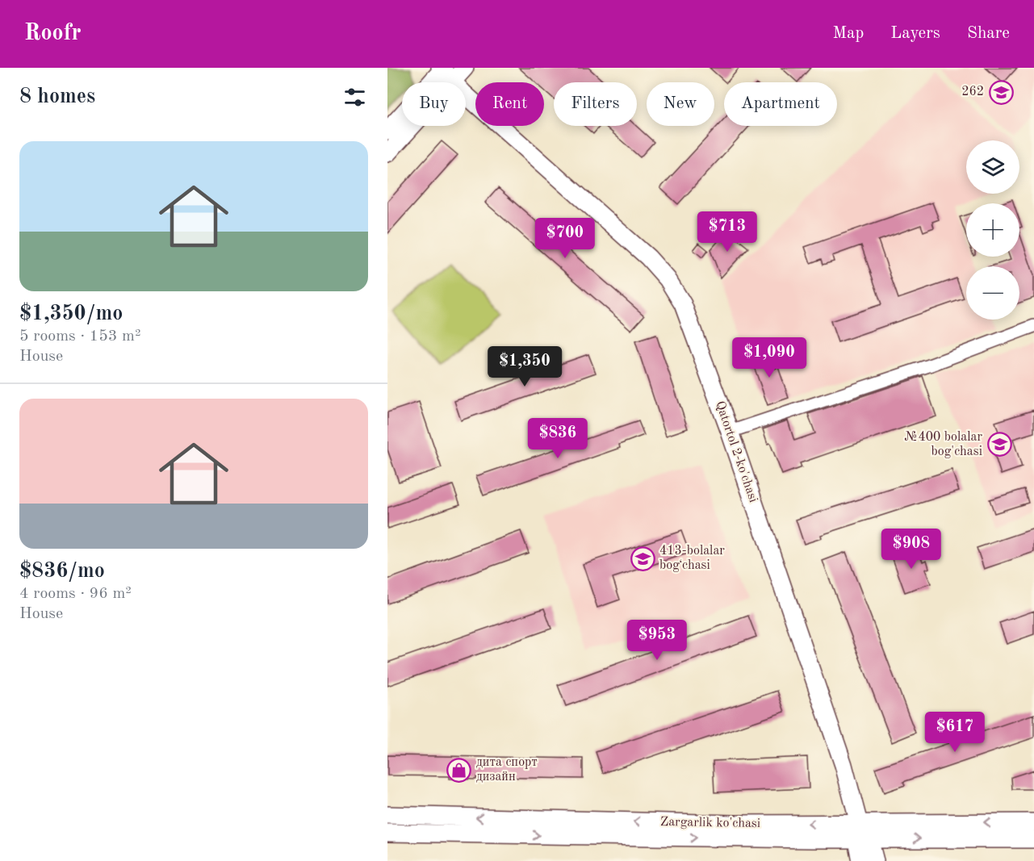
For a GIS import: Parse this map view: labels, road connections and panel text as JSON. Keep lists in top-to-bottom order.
{
  "streets": {
    "main road": ["Qatortol 2-ko'chasi", "Zargarlik ko'chasi"]
  },
  "crossings": [
    ["Qatortol 2-ko'chasi", "Zargarlik ko'chasi"]
  ],
  "places": {
    "school or university": ["262", "№400 bolalar bog'chasi", "413-bolalar bogʻchasi"],
    "shop": ["дита спорт дизайн"]
  },
  "page": {
    "header": "Roofr",
    "nav": ["Map", "Layers", "Share"],
    "heading": "8 homes",
    "chip": [
      "Buy",
      "Rent",
      "Filters",
      "New",
      "Apartment"
    ],
    "list": [
      {
        "name": "$1,350/mo",
        "note": "5 rooms · 153 m² · House"
      },
      {
        "name": "$836/mo",
        "note": "4 rooms · 96 m² · House"
      }
    ],
    "map_buttons": ["+", "−"],
    "price": [
      "$713",
      "$700",
      "$1,090",
      "$1,350",
      "$836",
      "$908",
      "$953",
      "$617"
    ]
  }
}
